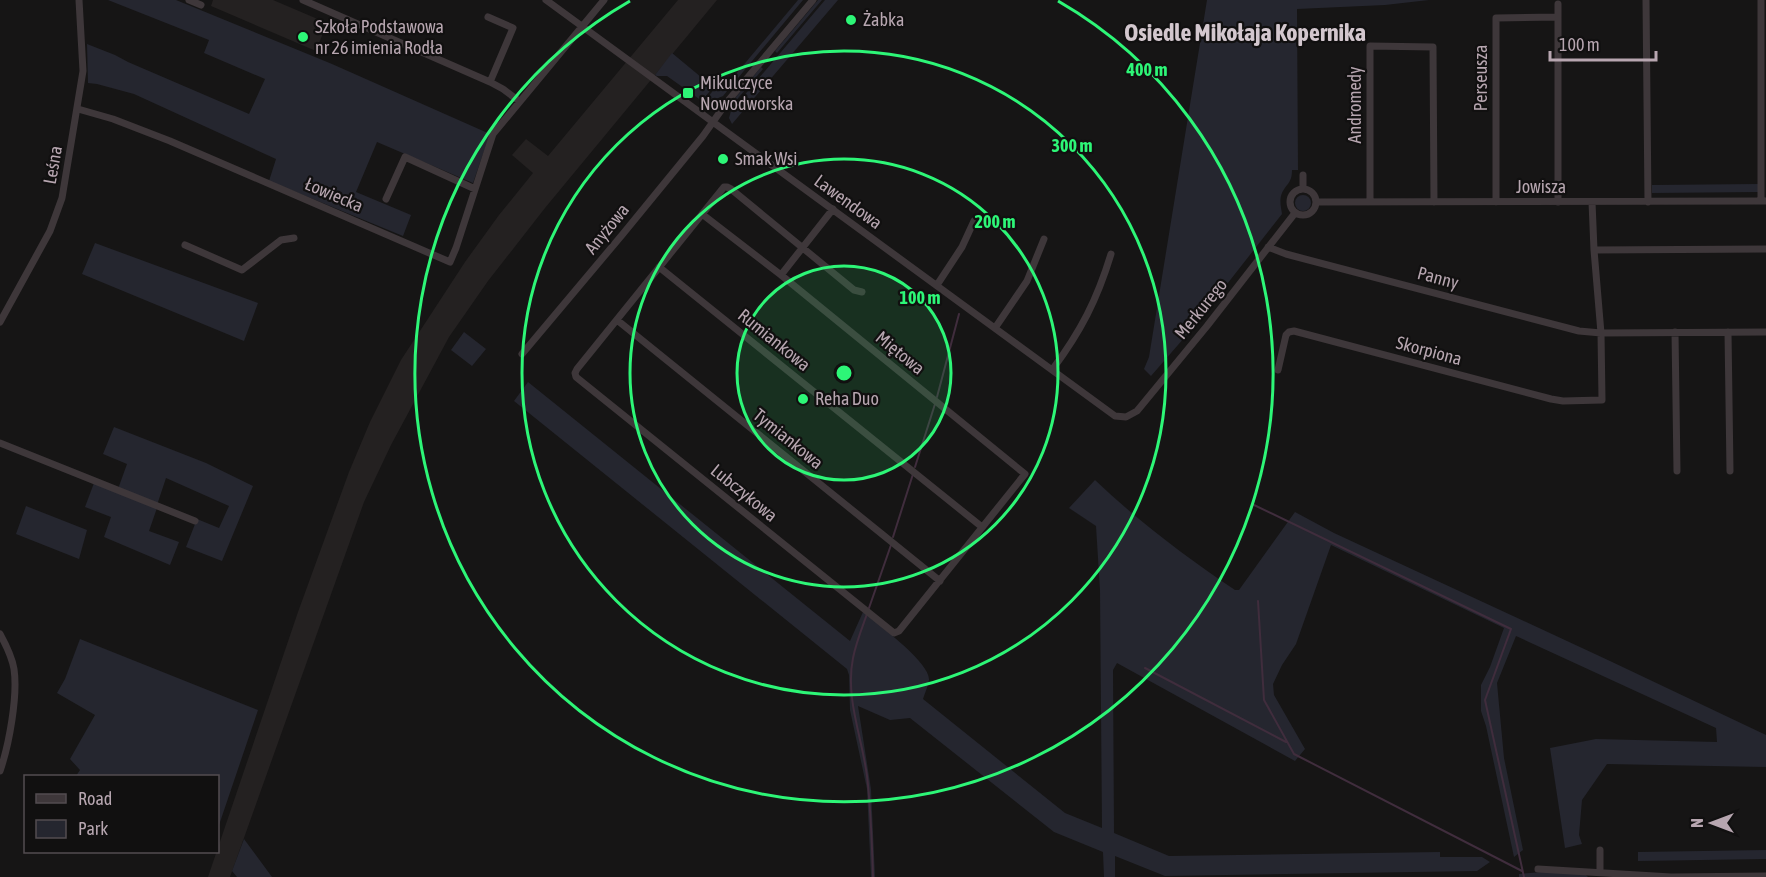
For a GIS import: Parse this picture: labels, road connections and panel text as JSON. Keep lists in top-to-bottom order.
{
  "streets": {
    "street": [
      "Perseusza",
      "Andromedy",
      "Leśna",
      "Jowisza",
      "Łowiecka",
      "Lawendowa",
      "Anyżowa",
      "Panny",
      "Merkurego",
      "Rumiankowa",
      "Skorpiona",
      "Miętowa",
      "Tymiankowa",
      "Lubczykowa"
    ]
  },
  "crossings": [
    ["Perseusza", "Jowisza"],
    ["Andromedy", "Jowisza"],
    ["Leśna", "Łowiecka"],
    ["Jowisza", "Merkurego"],
    ["Lawendowa", "Anyżowa"],
    ["Lawendowa", "Merkurego"],
    ["Panny", "Merkurego"],
    ["Panny", "Skorpiona"],
    ["Rumiankowa", "Miętowa"],
    ["Rumiankowa", "Lubczykowa"],
    ["Miętowa", "Lubczykowa"],
    ["Tymiankowa", "Lubczykowa"]
  ],
  "districts": ["Osiedle Mikołaja Kopernika"],
  "places": {
    "other": [
      "Żabka",
      "Szkoła Podstawowa nr 26 imienia Rodła",
      "Smak Wsi",
      "Reha Duo"
    ],
    "transit": ["Mikulczyce Nowodworska"]
  },
  "legend": ["Road", "Park"],
  "scale_bar": "100 m",
  "north": "left",
  "rings": [
    "400 m",
    "300 m",
    "200 m",
    "100 m"
  ]
}
